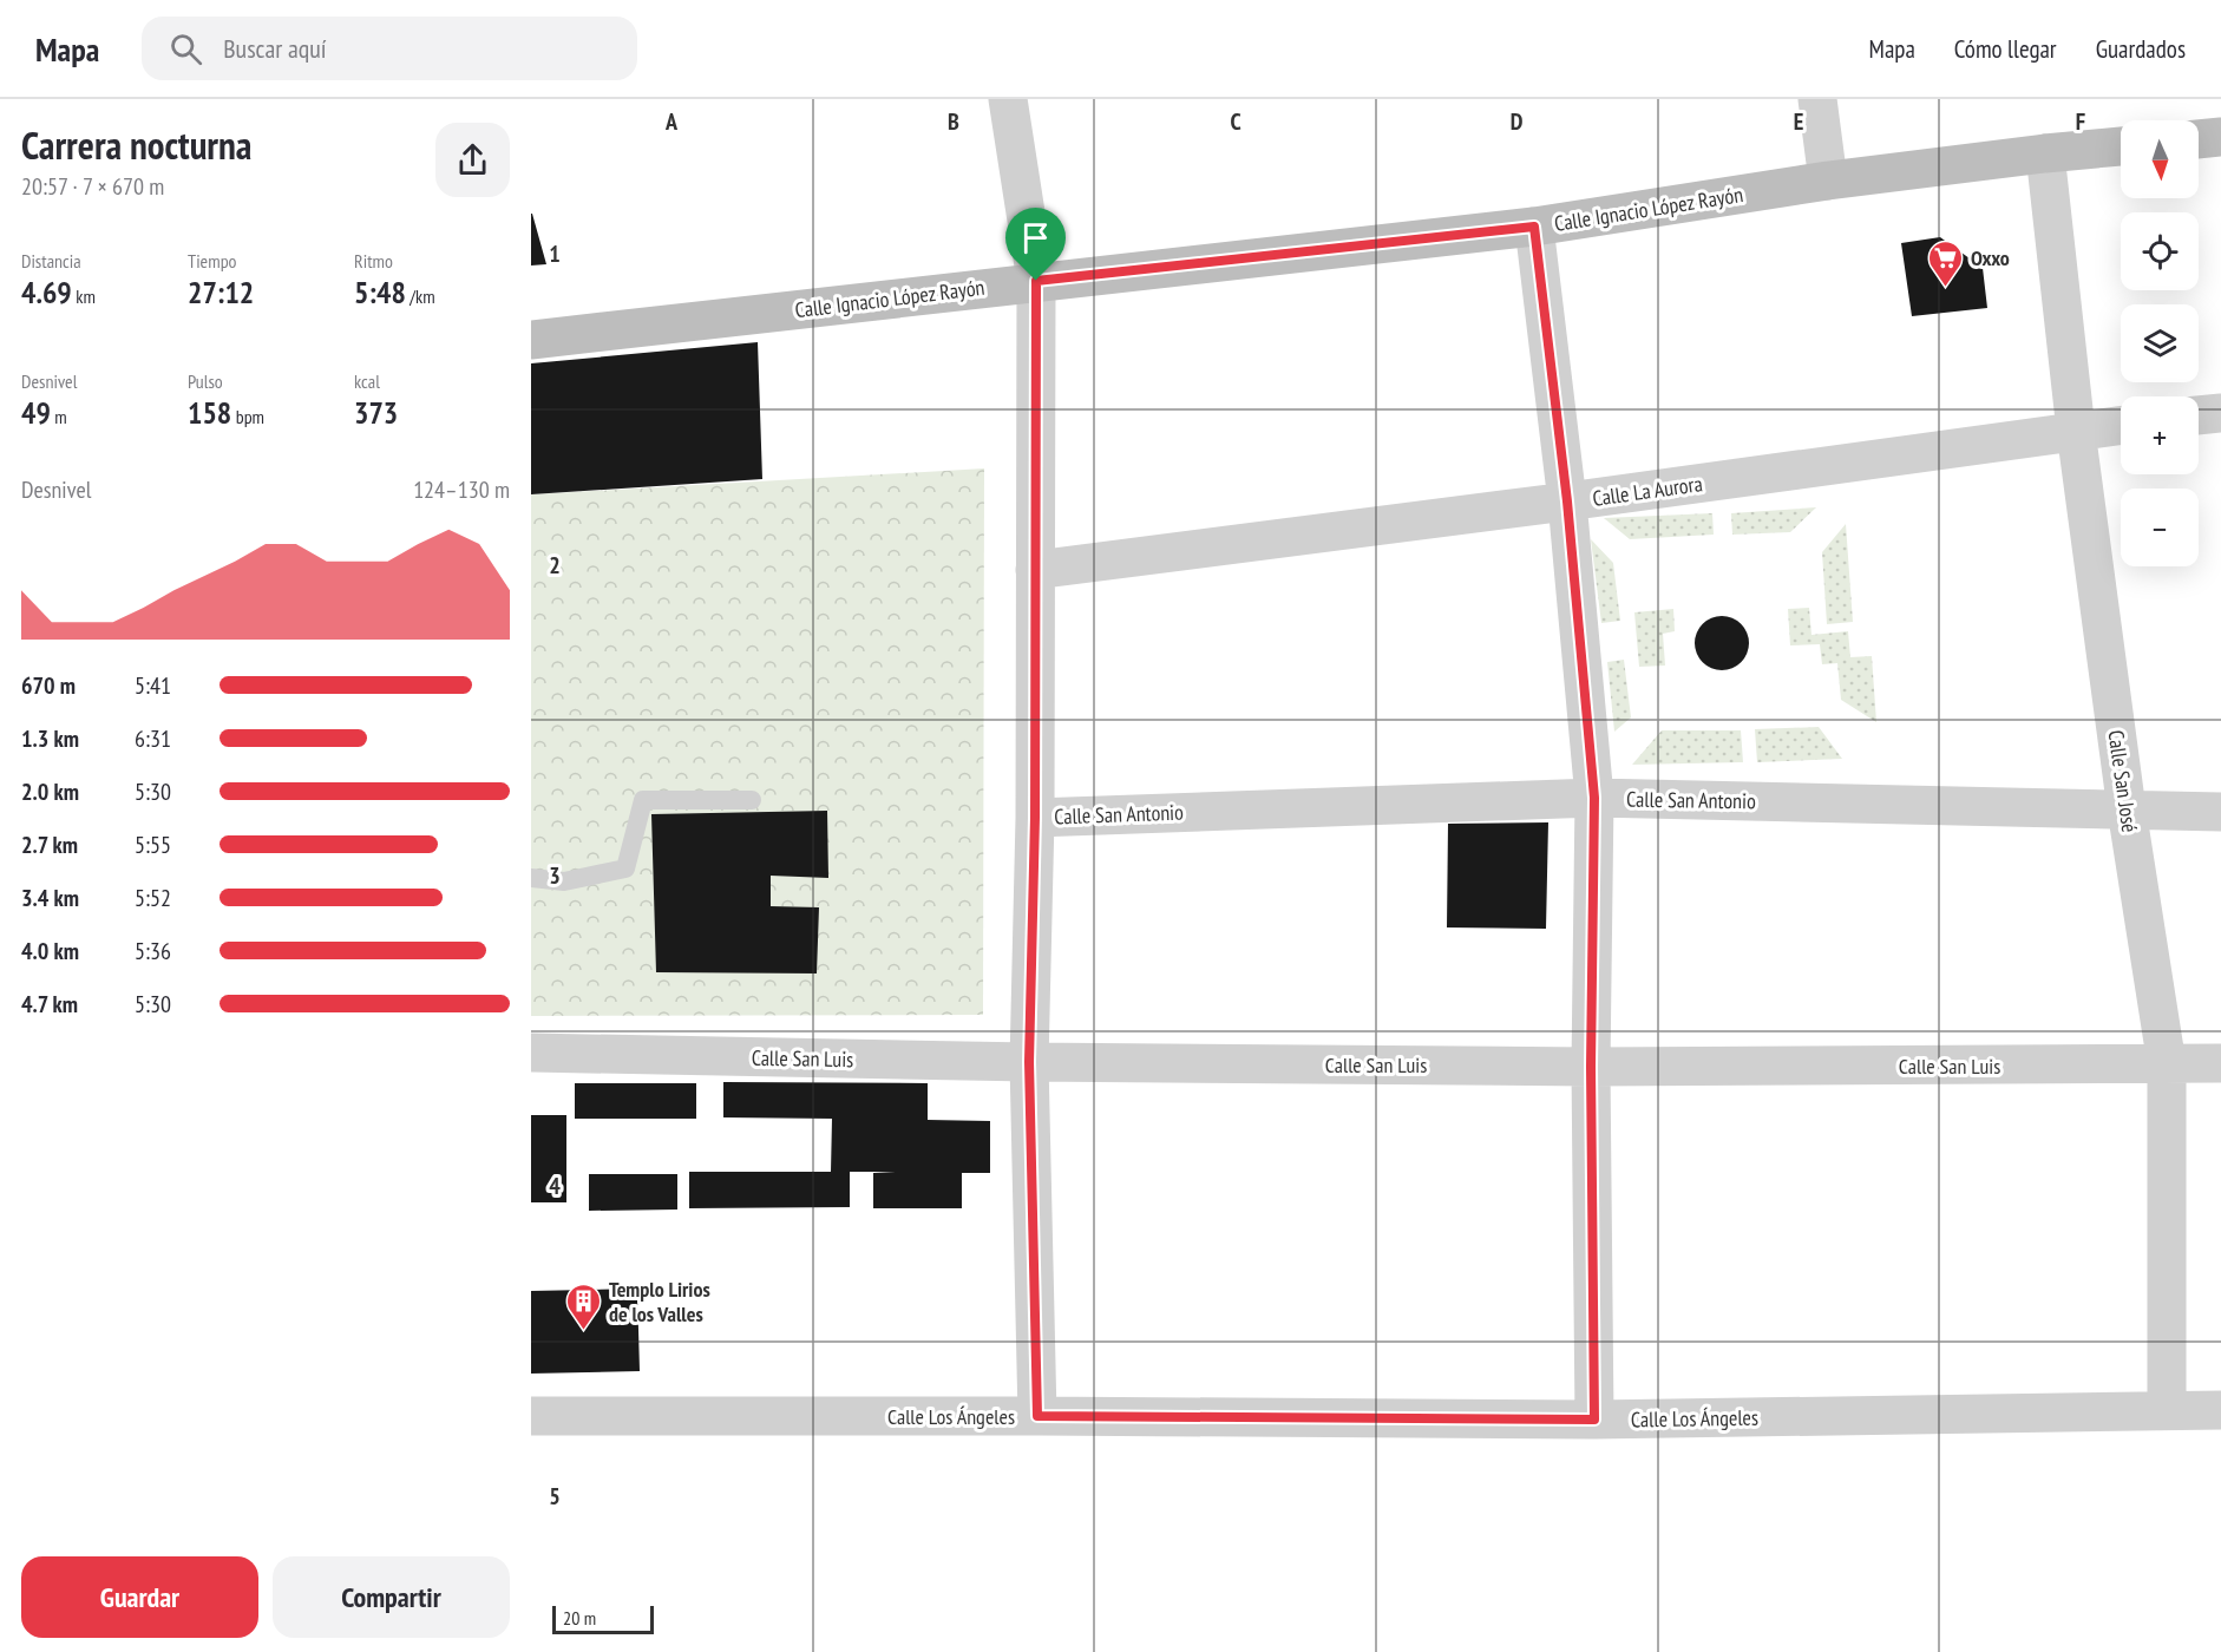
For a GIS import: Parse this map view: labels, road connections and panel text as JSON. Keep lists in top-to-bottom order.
{
  "streets": {
    "main road": ["Calle Ignacio López Rayón"],
    "street": [
      "Calle La Aurora",
      "Calle San José",
      "Calle San Antonio",
      "Calle San Luis",
      "Calle Los Ángeles"
    ]
  },
  "crossings": [
    ["Calle Ignacio López Rayón", "Calle San José"],
    ["Calle La Aurora", "Calle San José"],
    ["Calle San José", "Calle San Antonio"],
    ["Calle San José", "Calle San Luis"],
    ["Calle San José", "Calle Los Ángeles"]
  ],
  "places": {
    "supermarket": ["Oxxo"],
    "building": ["Templo Lirios de los Valles"]
  },
  "scale_bar": "20 m",
  "north": "bottom",
  "page": {
    "header": "Mapa",
    "search": "Buscar aquí",
    "nav": ["Mapa", "Cómo llegar", "Guardados"],
    "heading": ["Carrera nocturna", "20:57 · 7 × 670 m"],
    "map_buttons": ["+", "−"],
    "stats": [
      ["Distancia", "4.69 km"],
      ["Tiempo", "27:12"],
      ["Ritmo", "5:48 /km"],
      ["Desnivel", "49 m"],
      ["Pulso", "158 bpm"],
      ["kcal", "373"]
    ],
    "chart": ["Desnivel", "124–130 m"],
    "list": [
      {
        "name": "670 m",
        "note": "5:41"
      },
      {
        "name": "1.3 km",
        "note": "6:31"
      },
      {
        "name": "2.0 km",
        "note": "5:30"
      },
      {
        "name": "2.7 km",
        "note": "5:55"
      },
      {
        "name": "3.4 km",
        "note": "5:52"
      },
      {
        "name": "4.0 km",
        "note": "5:36"
      },
      {
        "name": "4.7 km",
        "note": "5:30"
      }
    ],
    "buttons": ["Guardar", "Compartir"],
    "scale": "20 m"
  },
  "grid": {
    "columns": [
      "A",
      "B",
      "C",
      "D",
      "E",
      "F"
    ],
    "rows": [
      "1",
      "2",
      "3",
      "4",
      "5"
    ]
  }
}
